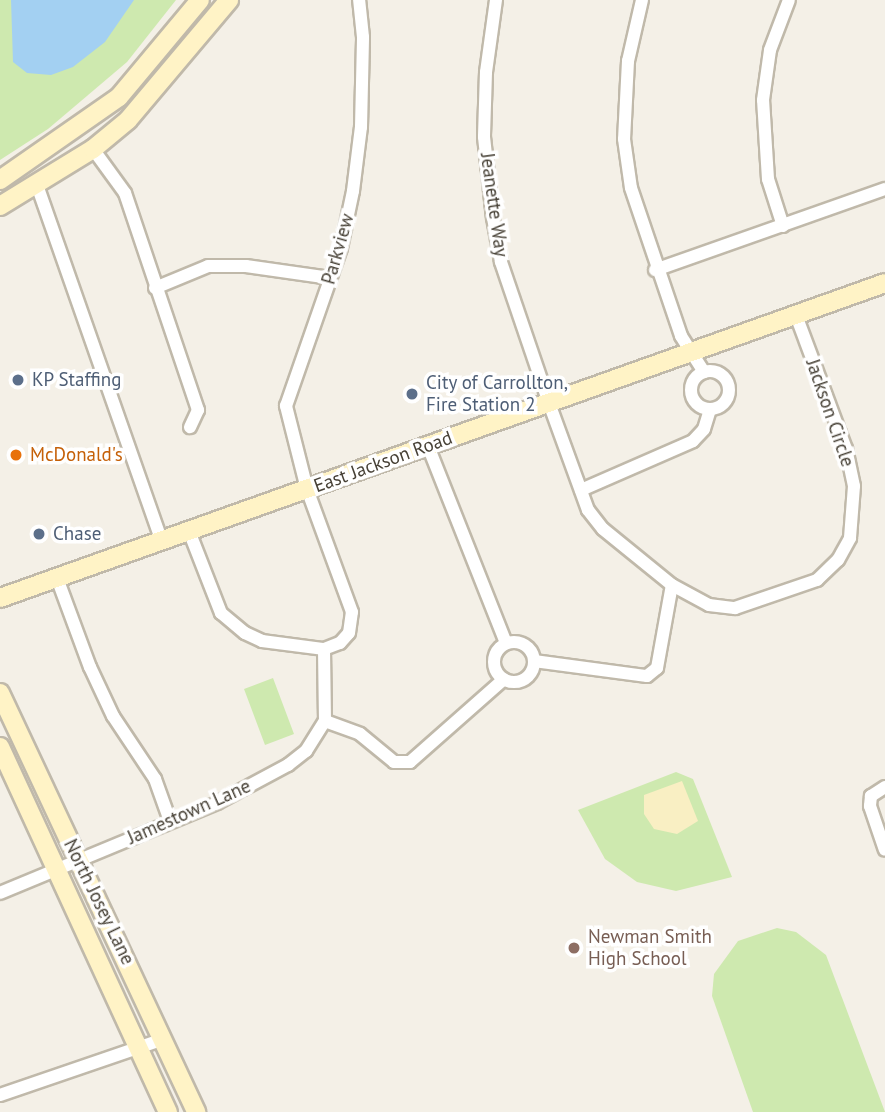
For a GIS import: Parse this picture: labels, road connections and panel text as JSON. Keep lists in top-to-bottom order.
{
  "streets": {
    "main road": ["East Jackson Road", "North Josey Lane"],
    "street": [
      "Jeanette Way",
      "Parkview",
      "Jackson Circle",
      "Jamestown Lane"
    ]
  },
  "crossings": [
    ["Jeanette Way", "Jackson Circle"],
    ["Jeanette Way", "East Jackson Road"],
    ["Parkview", "East Jackson Road"],
    ["Jackson Circle", "East Jackson Road"],
    ["Jamestown Lane", "North Josey Lane"]
  ],
  "places": [
    "KP Staffing",
    "City of Carrollton, Fire Station 2",
    "McDonald's",
    "Chase",
    "Newman Smith High School"
  ]
}
